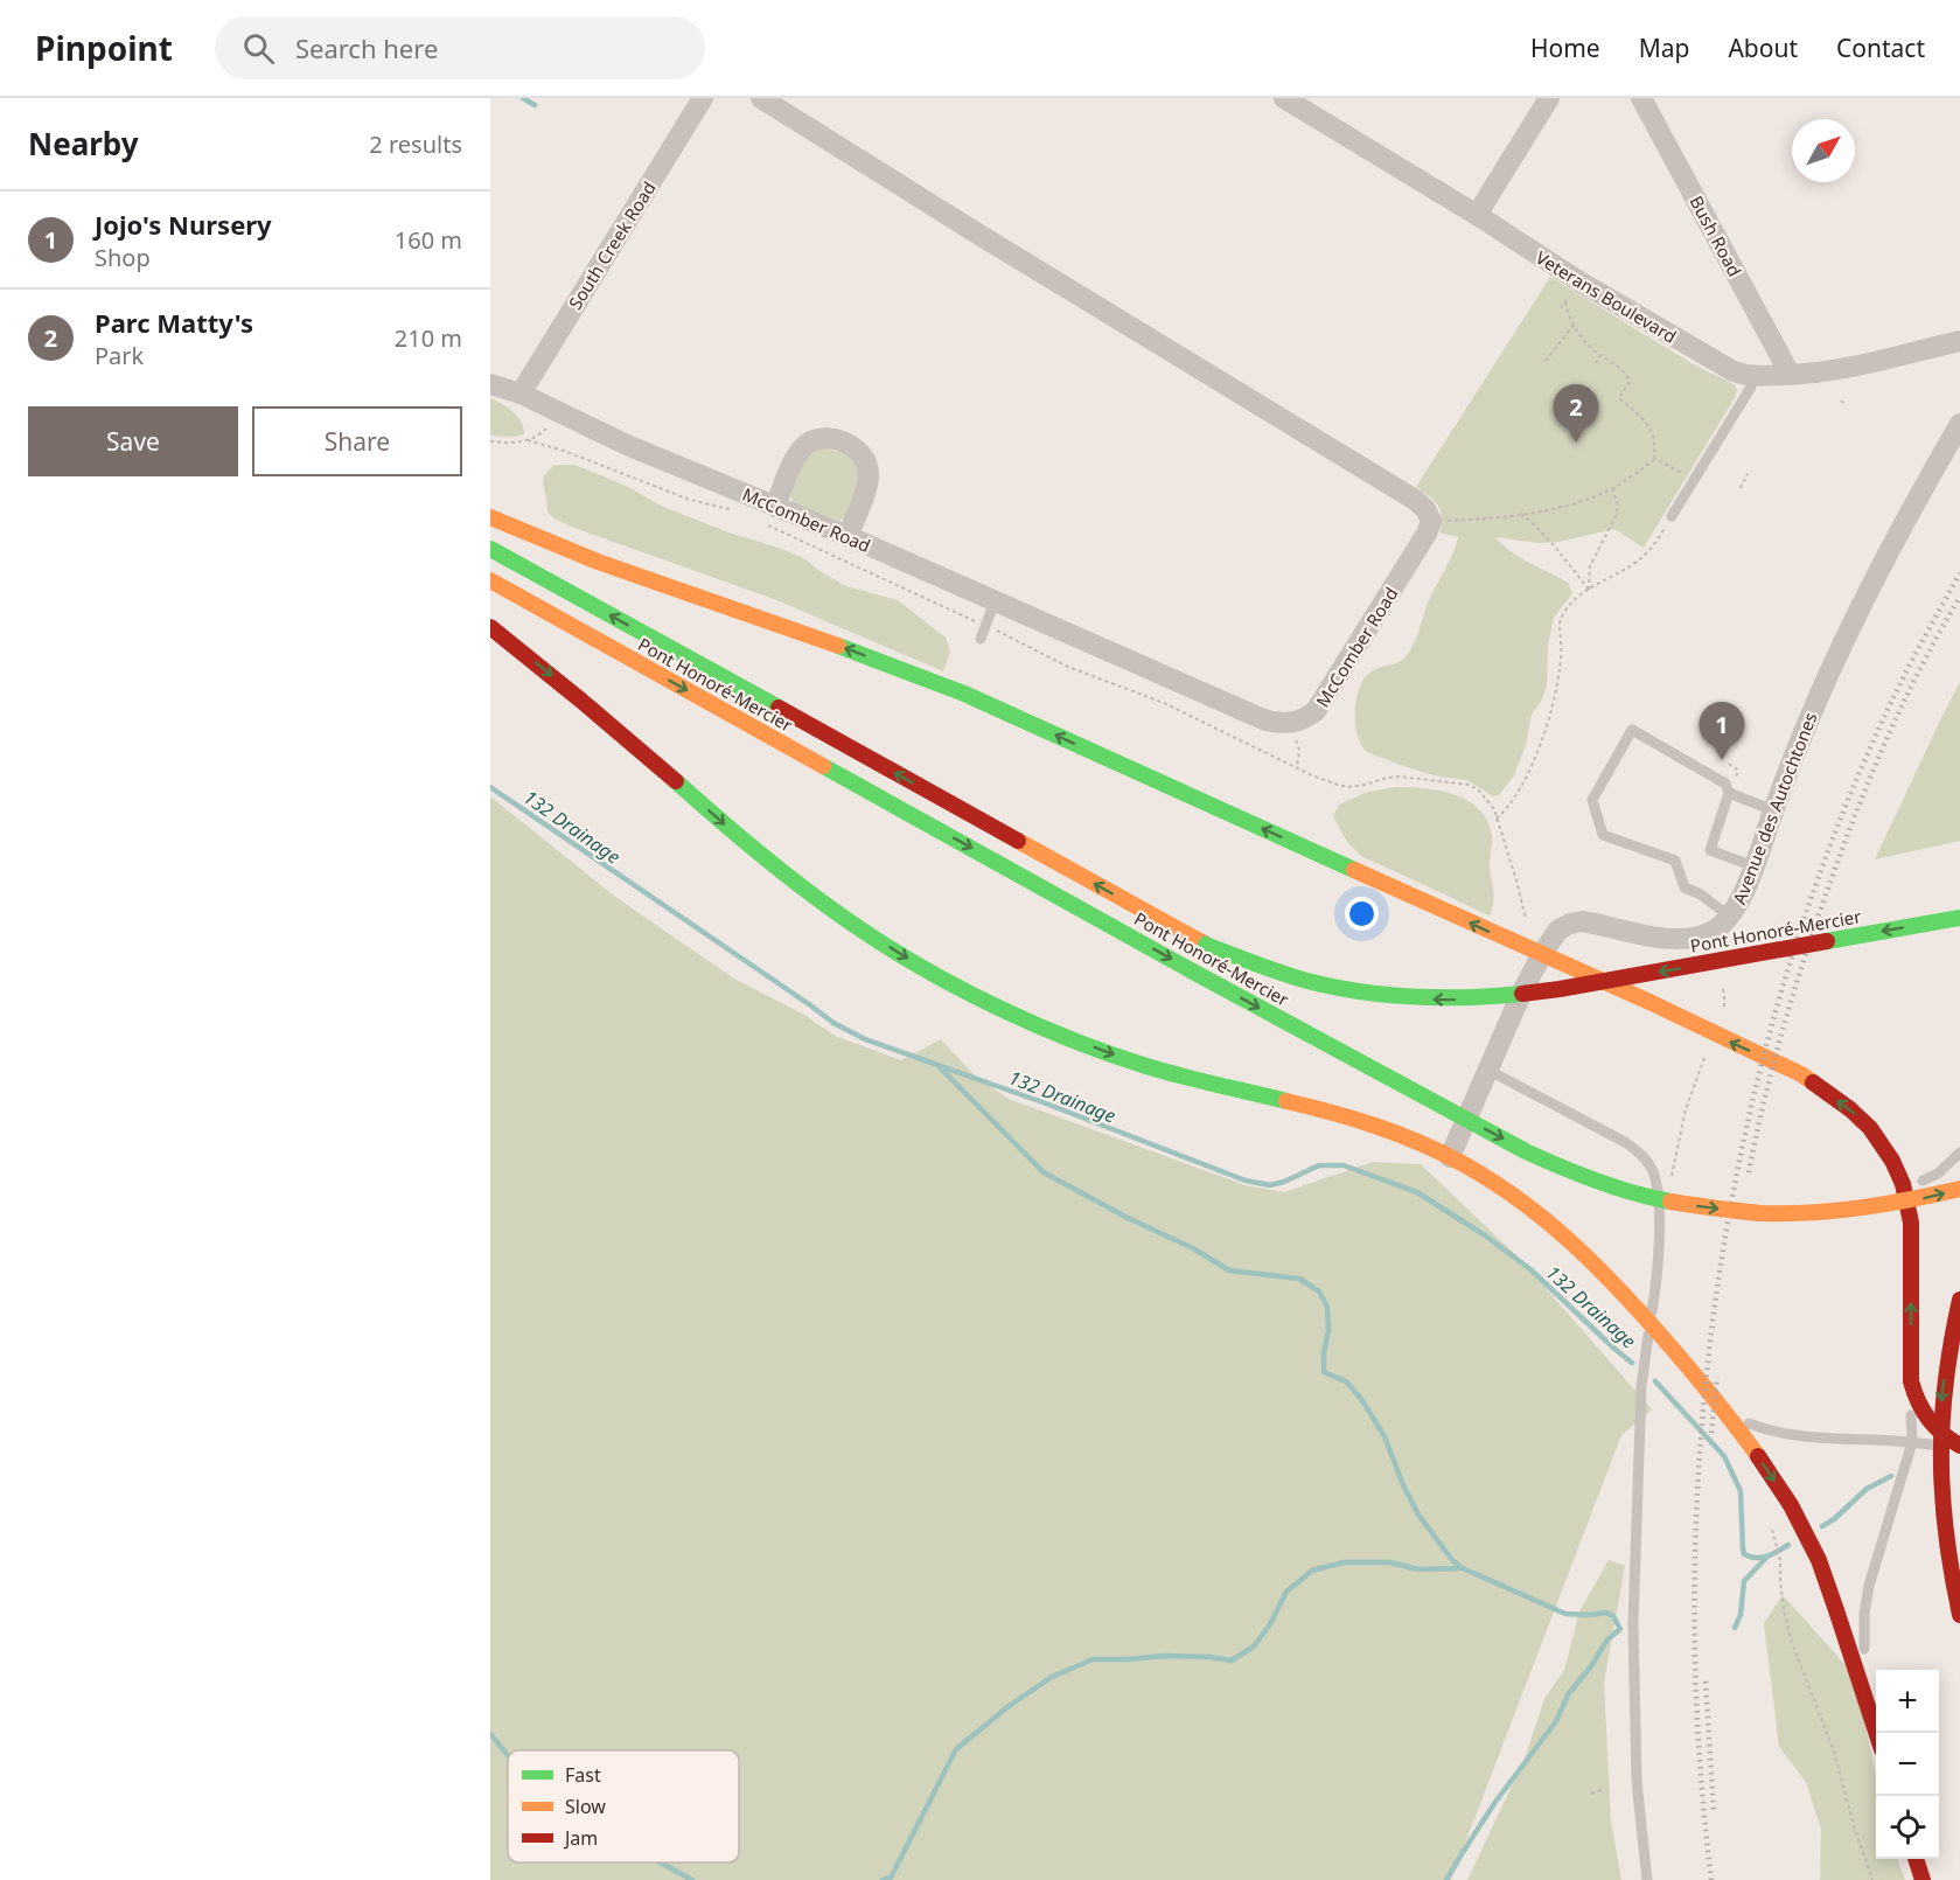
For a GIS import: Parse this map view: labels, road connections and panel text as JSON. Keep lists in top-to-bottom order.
{
  "streets": {
    "highway": ["Pont Honoré-Mercier"],
    "street": [
      "Bush Road",
      "South Creek Road",
      "Veterans Boulevard",
      "McComber Road",
      "Avenue des Autochtones"
    ]
  },
  "crossings": [
    ["Bush Road", "Veterans Boulevard"],
    ["South Creek Road", "McComber Road"]
  ],
  "water": ["132 Drainage"],
  "legend": ["Fast", "Slow", "Jam"],
  "north": "top right",
  "page": {
    "header": "Pinpoint",
    "search": "Search here",
    "nav": [
      "Home",
      "Map",
      "About",
      "Contact"
    ],
    "heading": ["Nearby", "2 results"],
    "list": [
      {
        "mark": "1",
        "name": "Jojo's Nursery",
        "note": "Shop",
        "value": "160 m"
      },
      {
        "mark": "2",
        "name": "Parc Matty's",
        "note": "Park",
        "value": "210 m"
      }
    ],
    "pins": ["2", "1"],
    "buttons": ["Save", "Share"],
    "map_buttons": ["+", "−"]
  }
}
